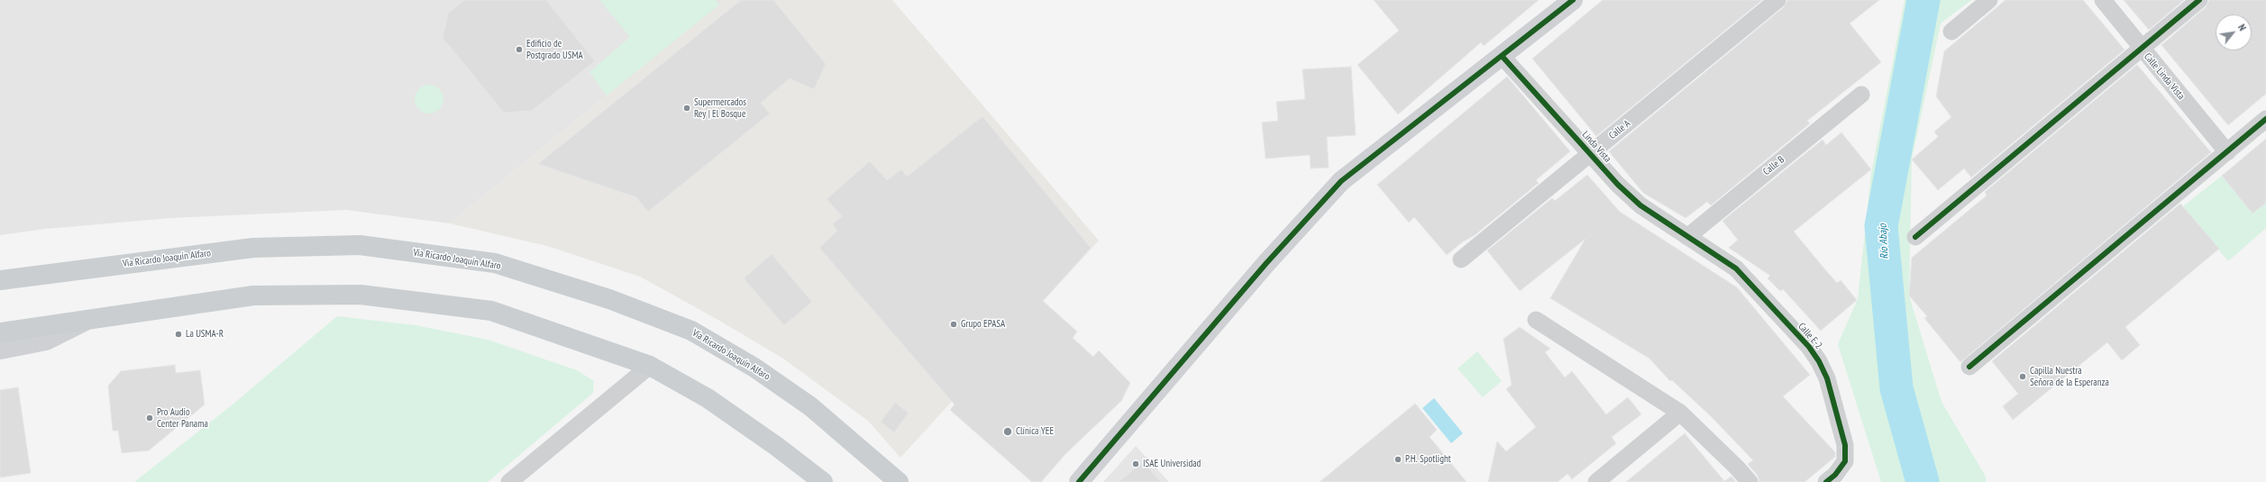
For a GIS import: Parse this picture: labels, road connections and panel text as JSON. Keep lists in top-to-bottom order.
{
  "streets": {
    "main road": ["Vía Ricardo Joaquín Alfaro"],
    "street": [
      "Calle Linda Vista",
      "Calle A",
      "Linda Vista",
      "Calle B",
      "Calle E-2"
    ]
  },
  "crossings": [
    ["Calle A", "Linda Vista"],
    ["Linda Vista", "Calle B"],
    ["Linda Vista", "Calle E-2"],
    ["Calle B", "Calle E-2"]
  ],
  "water": ["Río Abajo"],
  "places": [
    "Edificio de Postgrado USMA",
    "Supermercados Rey | El Bosque",
    "Grupo EPASA",
    "La USMA-R",
    "Capilla Nuestra Señora de la Esperanza",
    "Pro Audio Center Panama",
    "Clínica YEE",
    "P.H. Spotlight",
    "ISAE Universidad"
  ],
  "north": "top right"
}
